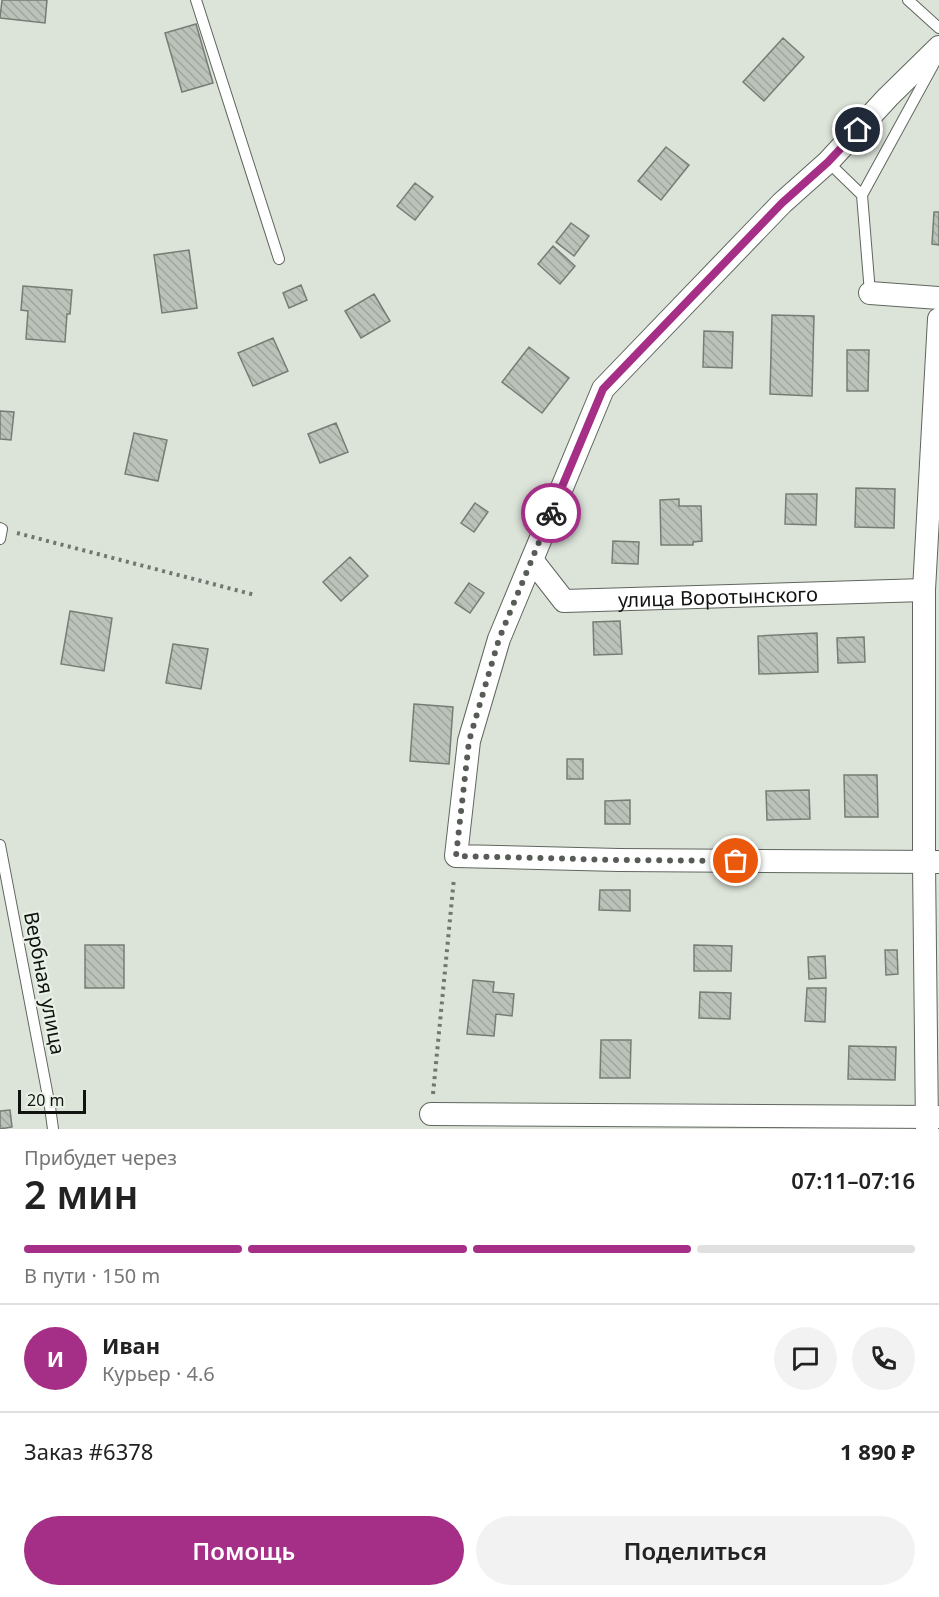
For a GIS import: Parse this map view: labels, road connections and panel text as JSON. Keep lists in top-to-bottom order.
{
  "streets": {
    "street": ["улица Воротынского"],
    "lane": ["Вербная улица"]
  },
  "scale_bar": "20 m",
  "page": {
    "scale": "20 m",
    "heading": ["2 мин", "Прибудет через", "07:11–07:16"],
    "panel": [
      "Иван",
      "Курьер · 4.6",
      "Заказ #6378",
      "1 890 ₽"
    ],
    "bar": "В пути · 150 m",
    "round": "И",
    "buttons": ["Помощь", "Поделиться"]
  }
}
